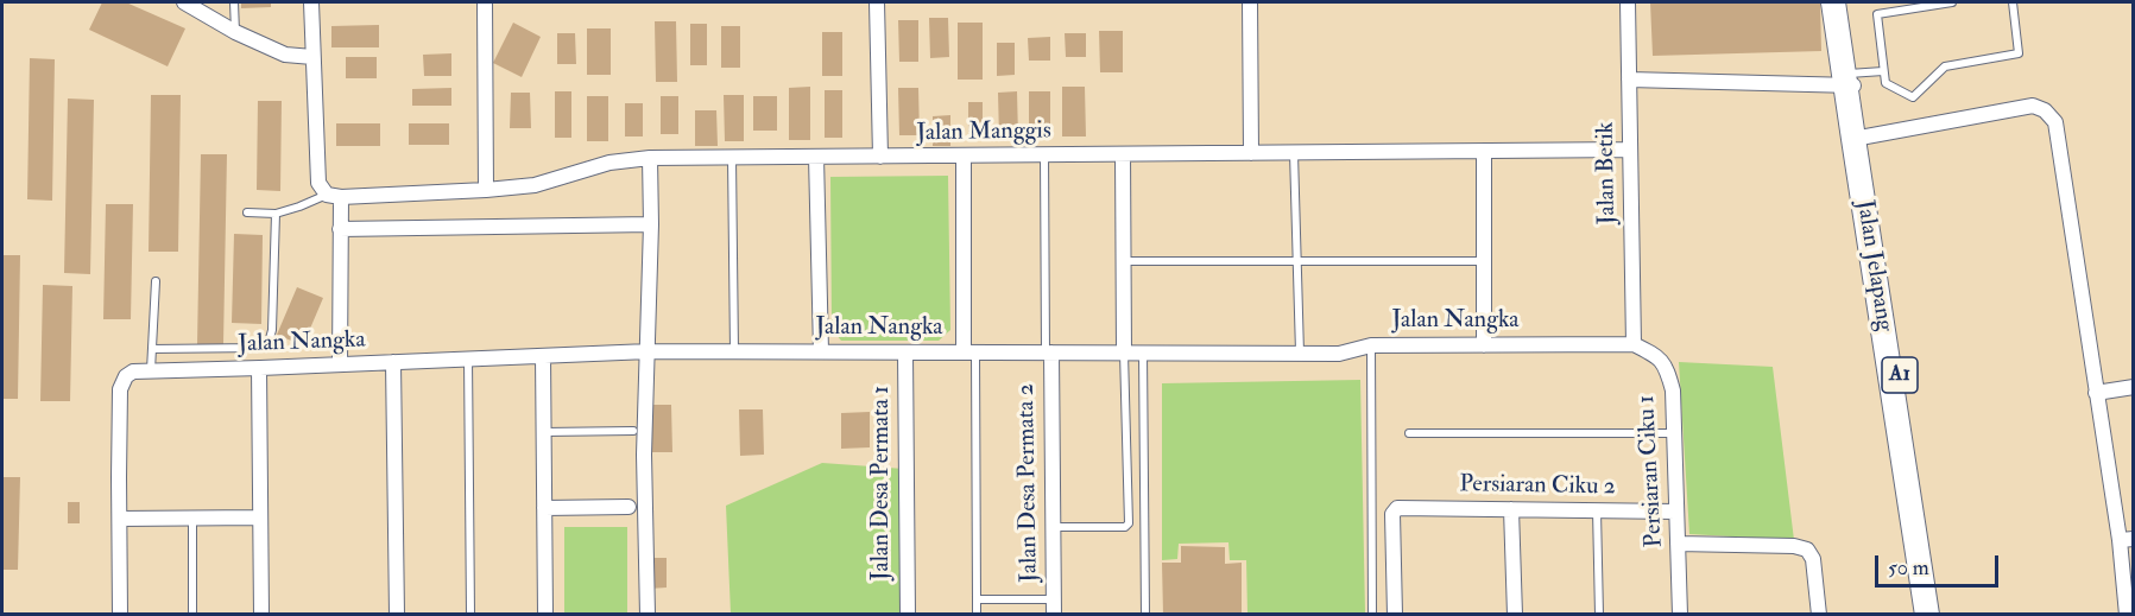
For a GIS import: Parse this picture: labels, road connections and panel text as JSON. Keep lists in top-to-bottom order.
{
  "streets": {
    "main road": ["Jalan Jelapang", "A1"],
    "street": [
      "Jalan Manggis",
      "Jalan Betik",
      "Jalan Nangka",
      "Persiaran Ciku 1",
      "Jalan Desa Permata 1",
      "Jalan Desa Permata 2",
      "Persiaran Ciku 2"
    ]
  },
  "crossings": [
    ["Jalan Manggis", "Jalan Betik"],
    ["Jalan Betik", "Jalan Nangka"],
    ["Jalan Betik", "Persiaran Ciku 1"],
    ["Jalan Nangka", "Persiaran Ciku 1"],
    ["Jalan Nangka", "Jalan Desa Permata 1"],
    ["Jalan Nangka", "Jalan Desa Permata 2"],
    ["Persiaran Ciku 1", "Persiaran Ciku 2"]
  ],
  "scale_bar": "50 m"
}
